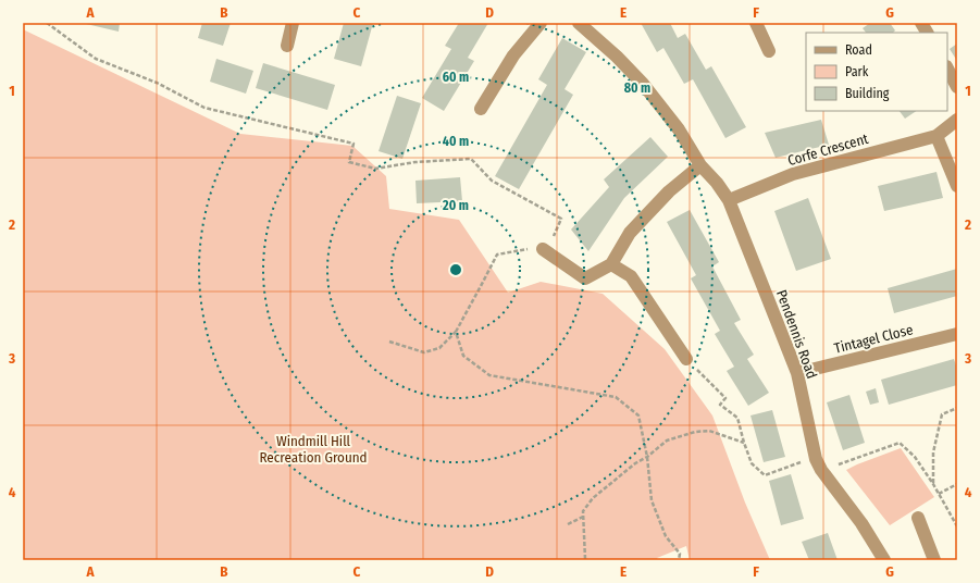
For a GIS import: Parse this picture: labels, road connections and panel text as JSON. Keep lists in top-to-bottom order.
{
  "streets": {
    "street": ["Corfe Crescent", "Pendennis Road", "Tintagel Close"]
  },
  "crossings": [
    ["Corfe Crescent", "Pendennis Road"],
    ["Pendennis Road", "Tintagel Close"]
  ],
  "parks": ["Windmill Hill Recreation Ground"],
  "legend": ["Road", "Park", "Building"],
  "grid": {
    "columns": [
      "A",
      "B",
      "C",
      "D",
      "E",
      "F",
      "G"
    ],
    "rows": [
      "1",
      "2",
      "3",
      "4"
    ]
  },
  "rings": [
    "60 m",
    "80 m",
    "40 m",
    "20 m"
  ]
}
